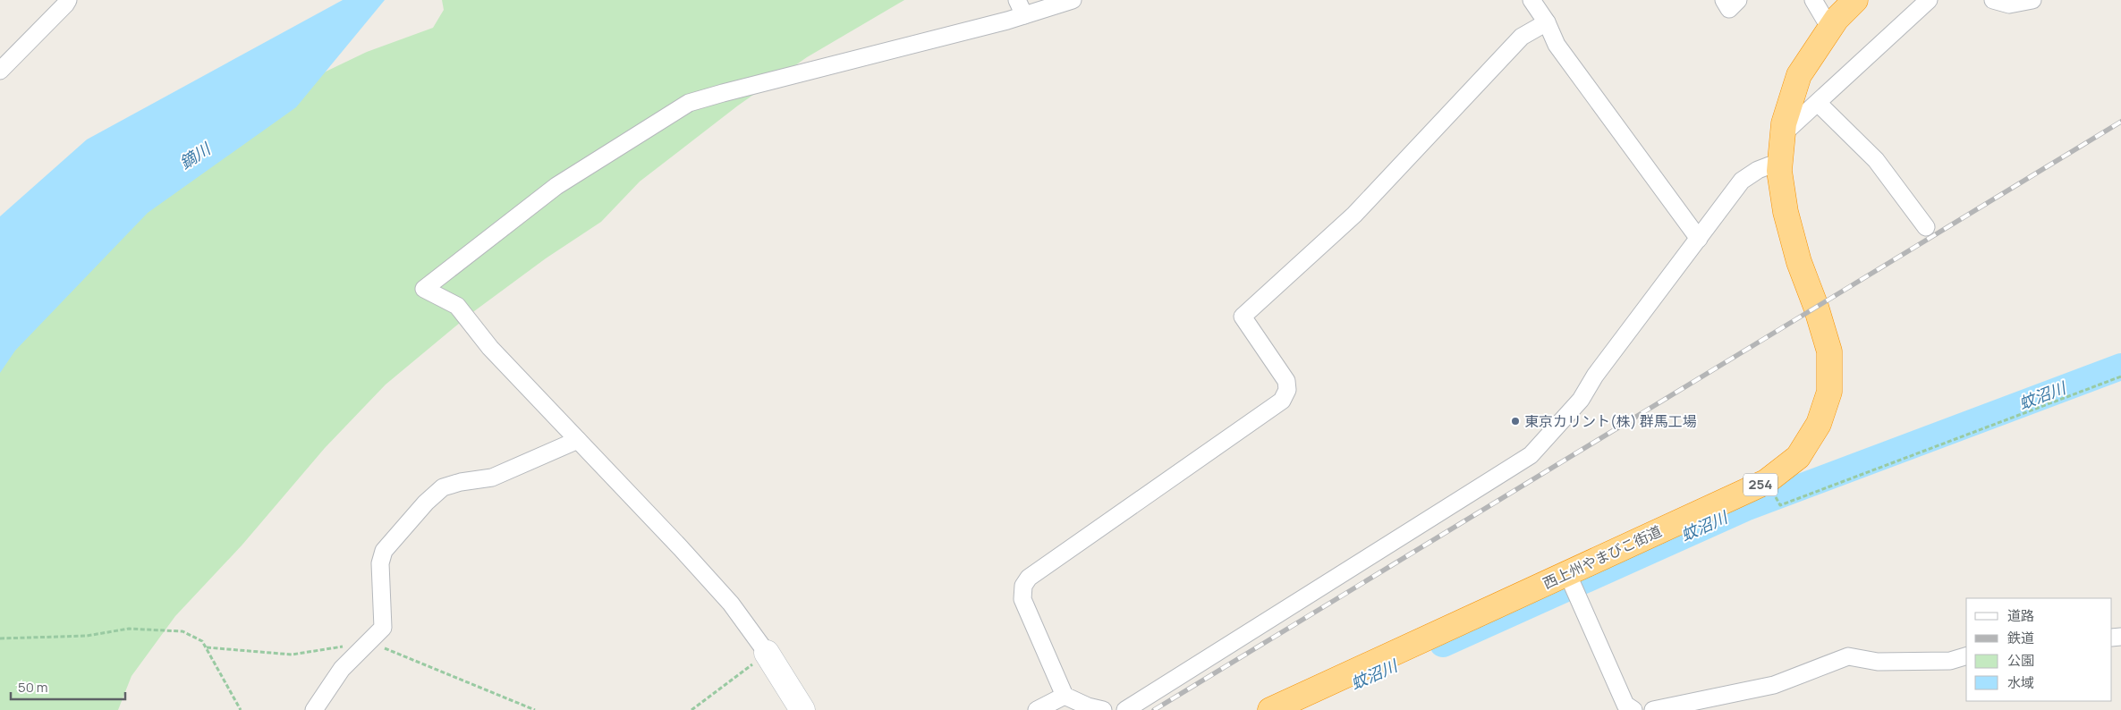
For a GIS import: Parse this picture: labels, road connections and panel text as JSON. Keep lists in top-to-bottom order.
{
  "streets": {
    "highway": ["254", "西上州やまびこ街道"]
  },
  "water": ["鏑川", "蚊沼川"],
  "places": ["東京カリント(株) 群馬工場"],
  "legend": [
    "道路",
    "鉄道",
    "公園",
    "水域"
  ],
  "scale_bar": "50 m"
}
